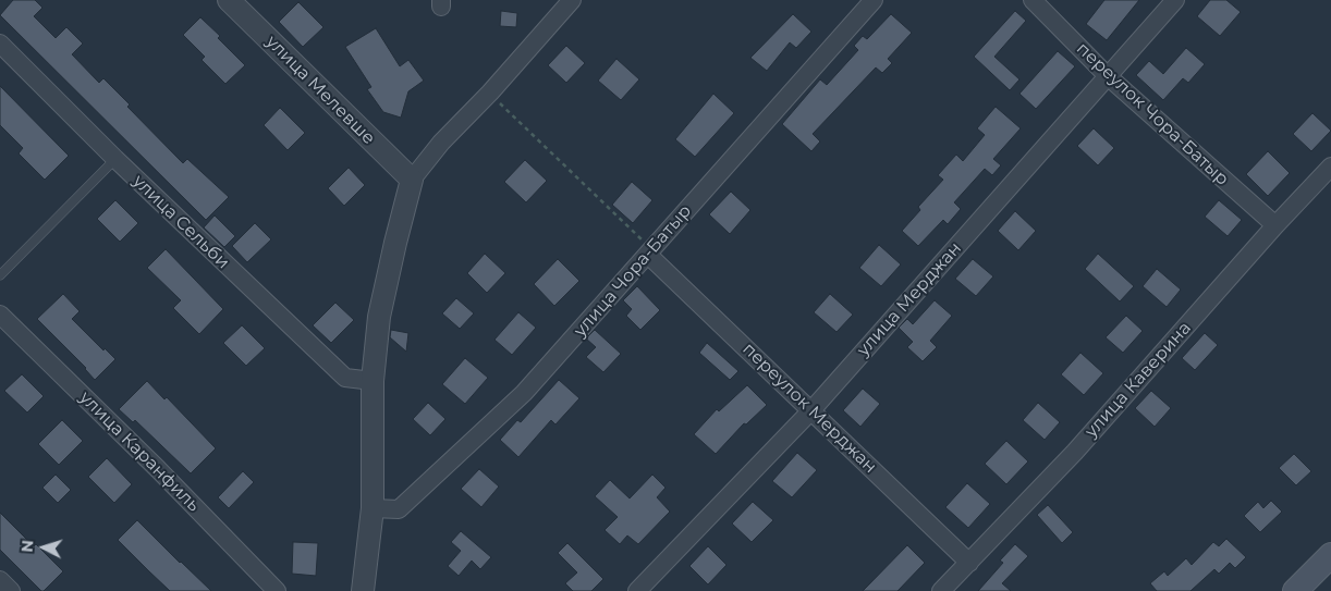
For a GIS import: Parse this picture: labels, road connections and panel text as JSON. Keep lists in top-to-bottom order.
{
  "streets": {
    "street": [
      "улица Мелевше",
      "переулок Чора-Батыр",
      "улица Сельби",
      "улица Чора-Батыр",
      "улица Мерджан",
      "улица Каверина",
      "переулок Мерджан",
      "улица Каранфиль"
    ]
  },
  "crossings": [
    ["переулок Чора-Батыр", "улица Мерджан"],
    ["переулок Чора-Батыр", "улица Каверина"],
    ["улица Чора-Батыр", "переулок Мерджан"],
    ["улица Мерджан", "переулок Мерджан"],
    ["улица Каверина", "переулок Мерджан"]
  ],
  "north": "left"
}
